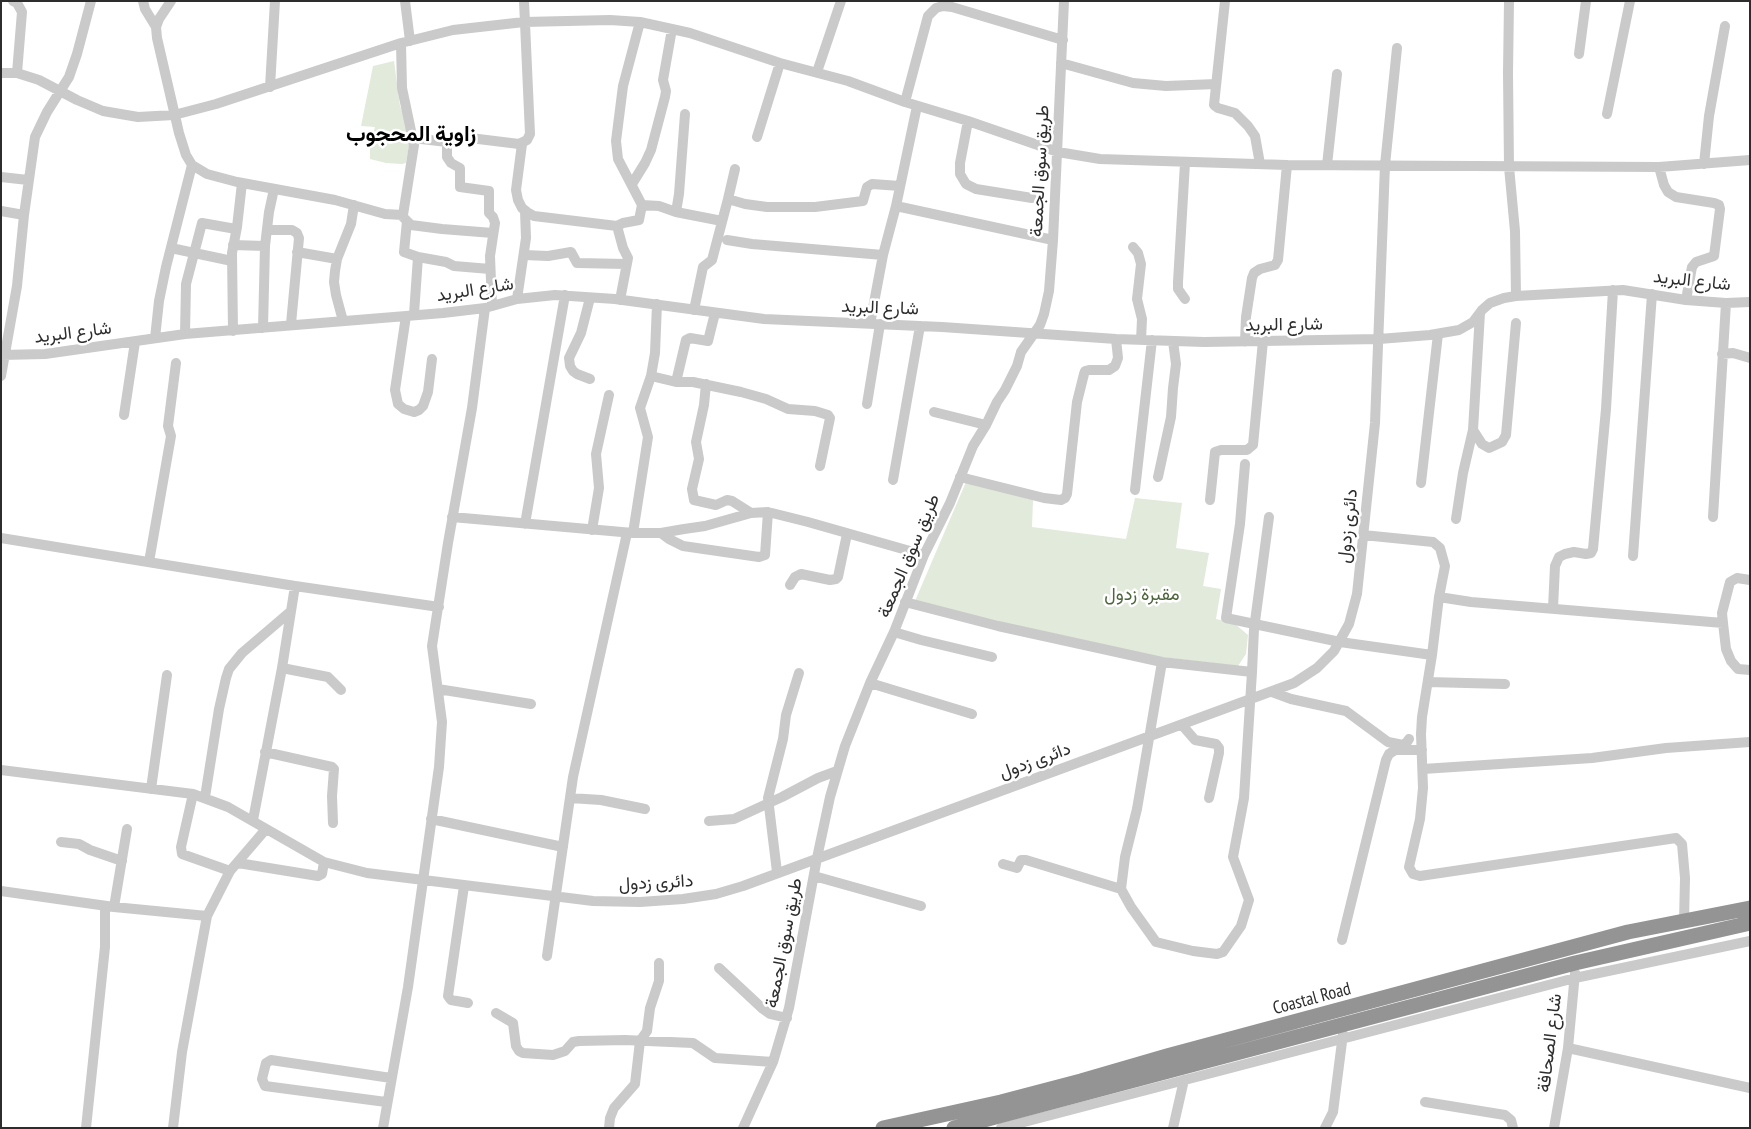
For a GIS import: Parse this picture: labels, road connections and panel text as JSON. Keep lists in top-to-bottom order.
{
  "streets": {
    "highway": ["Coastal Road"],
    "street": [
      "طريق سوق الجمعة",
      "شارع البريد",
      "دائرى زدول",
      "شارع الصحافة"
    ]
  },
  "crossings": [
    ["طريق سوق الجمعة", "شارع البريد"],
    ["طريق سوق الجمعة", "دائرى زدول"],
    ["شارع البريد", "دائرى زدول"],
    ["Coastal Road", "شارع الصحافة"]
  ],
  "districts": ["زاوية المحجوب"],
  "parks": ["مقبرة زدول"]
}
